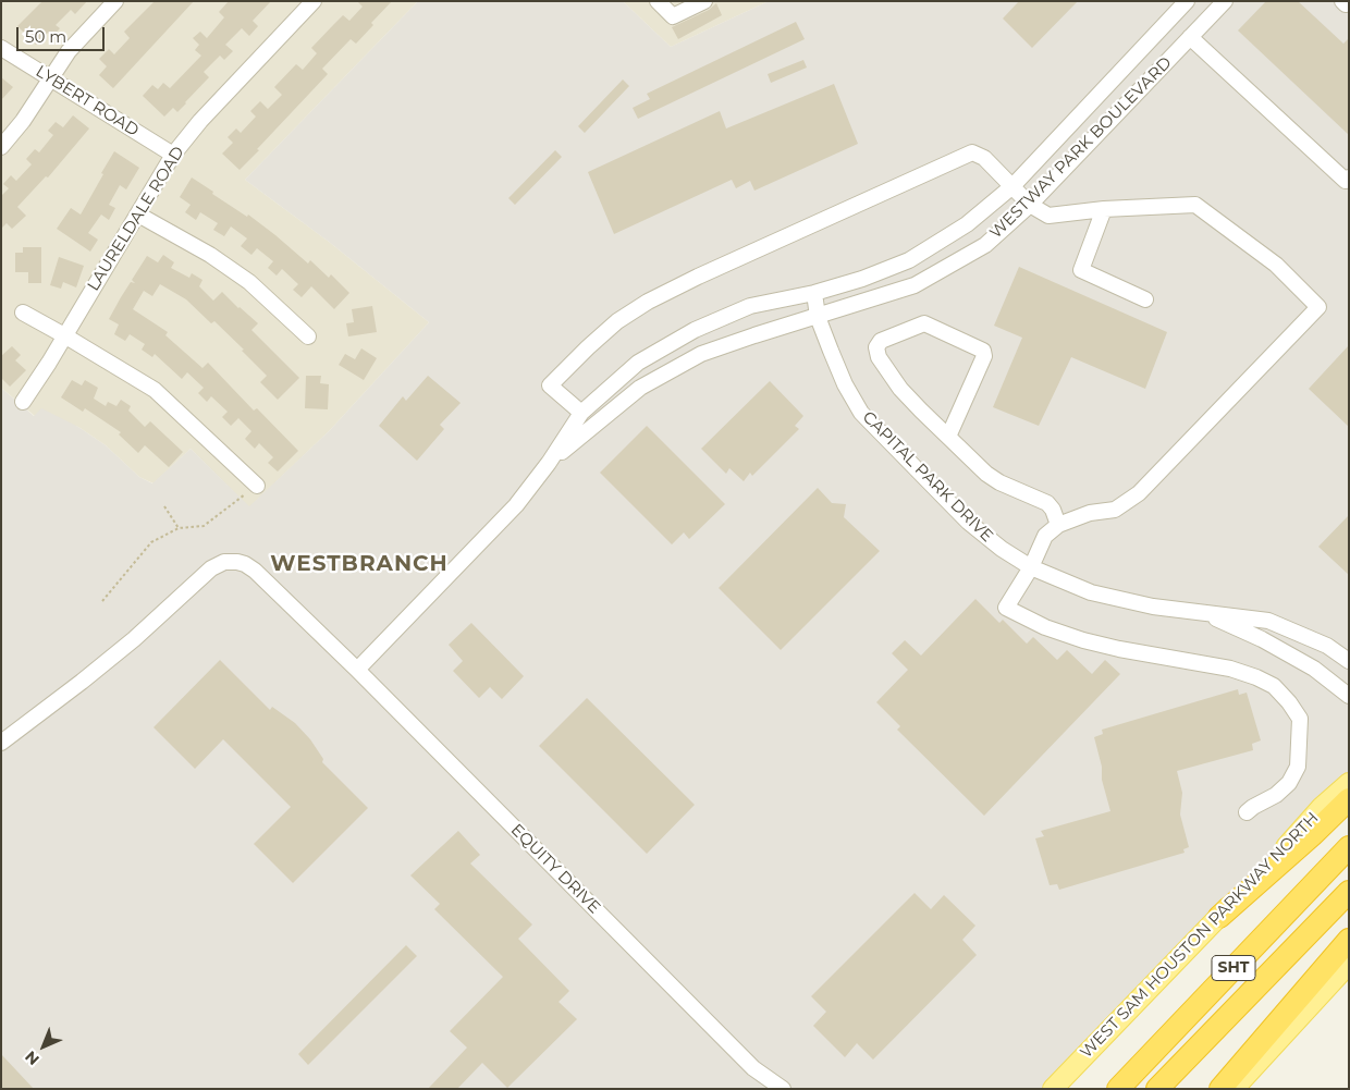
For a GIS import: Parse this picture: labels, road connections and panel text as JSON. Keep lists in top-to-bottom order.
{
  "streets": {
    "highway": ["SHT"],
    "main road": ["WEST SAM HOUSTON PARKWAY NORTH"],
    "street": [
      "LYBERT ROAD",
      "WESTWAY PARK BOULEVARD",
      "LAURELDALE ROAD",
      "CAPITAL PARK DRIVE",
      "EQUITY DRIVE"
    ]
  },
  "crossings": [
    ["LYBERT ROAD", "LAURELDALE ROAD"],
    ["WESTWAY PARK BOULEVARD", "CAPITAL PARK DRIVE"],
    ["WESTWAY PARK BOULEVARD", "EQUITY DRIVE"]
  ],
  "districts": ["WESTBRANCH"],
  "scale_bar": "50 m",
  "north": "bottom left"
}
